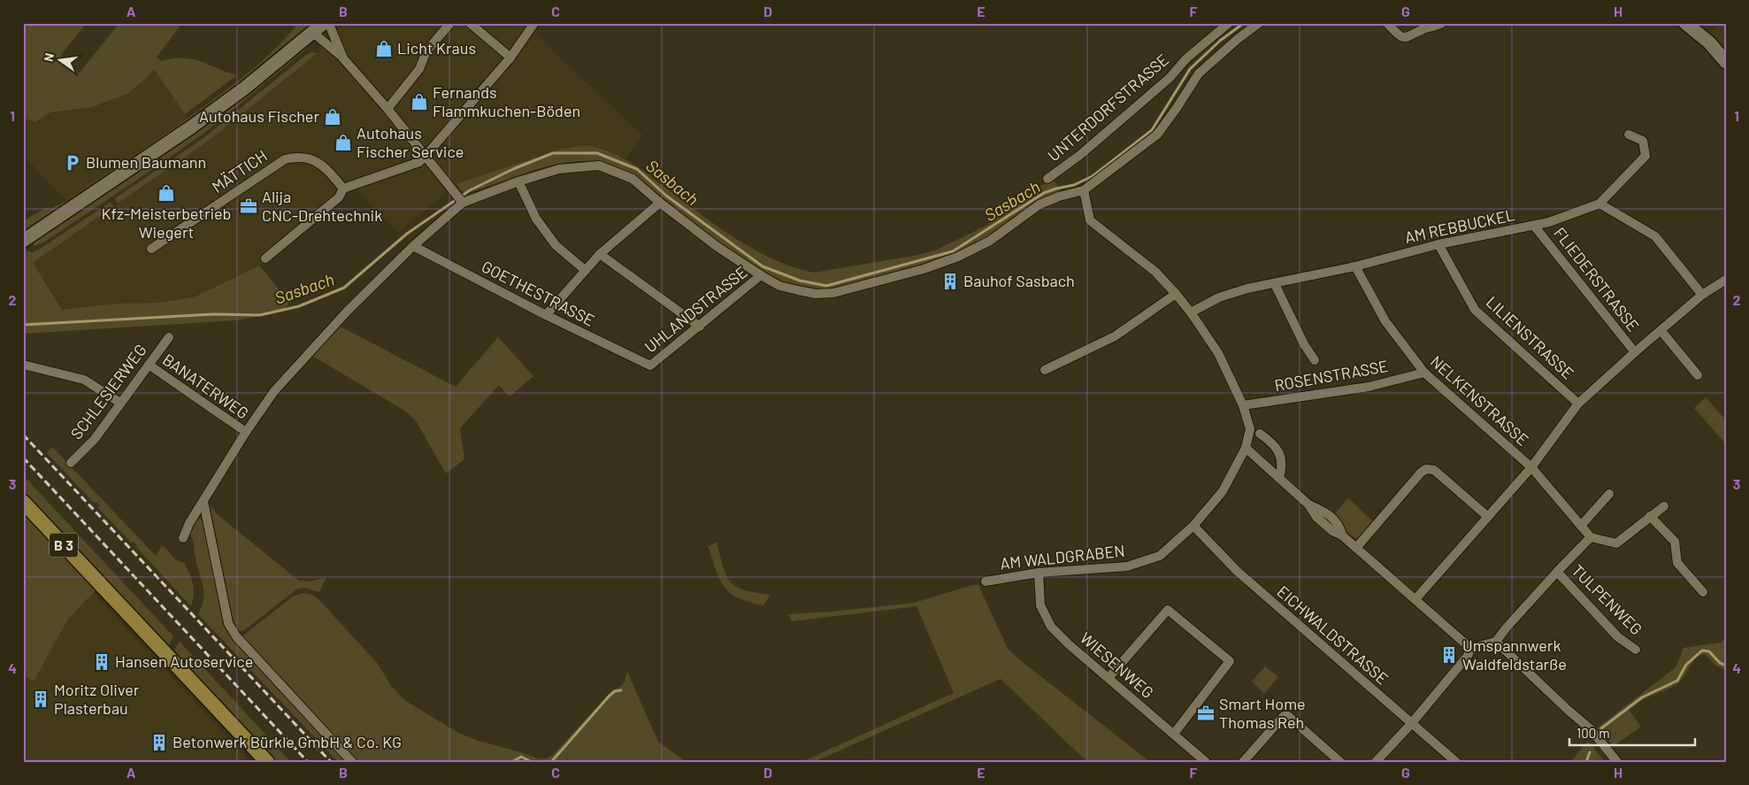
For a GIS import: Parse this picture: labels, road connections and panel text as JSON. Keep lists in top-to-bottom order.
{
  "streets": {
    "main road": ["B 3"],
    "street": [
      "UNTERDORFSTRASSE",
      "MÄTTICH",
      "AM REBBUCKEL",
      "FLIEDERSTRASSE",
      "GOETHESTRASSE",
      "UHLANDSTRASSE",
      "LILIENSTRASSE",
      "ROSENSTRASSE",
      "BANATERWEG",
      "SCHLESIERWEG",
      "NELKENSTRASSE",
      "AM WALDGRABEN",
      "TULPENWEG",
      "EICHWALDSTRASSE",
      "WIESENWEG"
    ]
  },
  "crossings": [
    ["AM REBBUCKEL", "FLIEDERSTRASSE"],
    ["AM REBBUCKEL", "LILIENSTRASSE"],
    ["AM REBBUCKEL", "NELKENSTRASSE"],
    ["AM REBBUCKEL", "AM WALDGRABEN"],
    ["GOETHESTRASSE", "UHLANDSTRASSE"],
    ["ROSENSTRASSE", "NELKENSTRASSE"],
    ["ROSENSTRASSE", "AM WALDGRABEN"],
    ["BANATERWEG", "SCHLESIERWEG"],
    ["AM WALDGRABEN", "EICHWALDSTRASSE"],
    ["AM WALDGRABEN", "WIESENWEG"]
  ],
  "water": ["Sasbach"],
  "places": {
    "shop": [
      "Licht Kraus",
      "Fernands Flammkuchen-Böden",
      "Autohaus Fischer",
      "Autohaus Fischer Service",
      "Kfz-Meisterbetrieb Wiegert"
    ],
    "parking": ["Blumen Baumann"],
    "office": ["Alija CNC-Drehtechnik", "Smart Home Thomas Reh"],
    "building": [
      "Bauhof Sasbach",
      "Umspannwerk Waldfeldstarße",
      "Hansen Autoservice",
      "Moritz Oliver Plasterbau",
      "Betonwerk Bürkle GmbH & Co. KG"
    ]
  },
  "scale_bar": "100 m",
  "north": "left",
  "grid": {
    "columns": [
      "A",
      "B",
      "C",
      "D",
      "E",
      "F",
      "G",
      "H"
    ],
    "rows": [
      "1",
      "2",
      "3",
      "4"
    ]
  }
}
